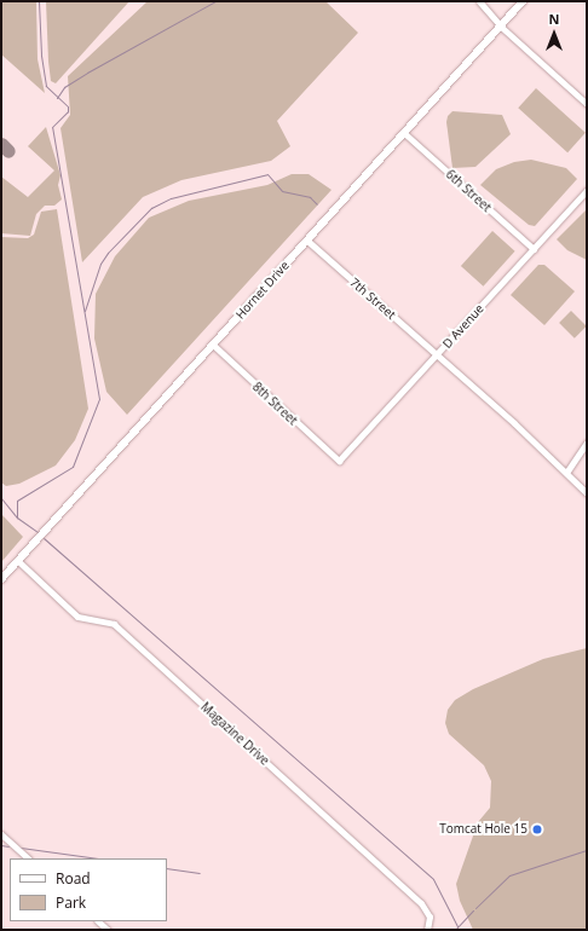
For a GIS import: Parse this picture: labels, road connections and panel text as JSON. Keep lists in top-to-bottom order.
{
  "streets": {
    "main road": ["Hornet Drive"],
    "street": [
      "6th Street",
      "7th Street",
      "D Avenue",
      "8th Street",
      "Magazine Drive"
    ]
  },
  "crossings": [
    ["6th Street", "Hornet Drive"],
    ["6th Street", "D Avenue"],
    ["Hornet Drive", "7th Street"],
    ["Hornet Drive", "8th Street"],
    ["Hornet Drive", "Magazine Drive"],
    ["7th Street", "D Avenue"],
    ["D Avenue", "8th Street"]
  ],
  "places": ["Tomcat Hole 15"],
  "legend": ["Road", "Park"],
  "north": "top"
}
